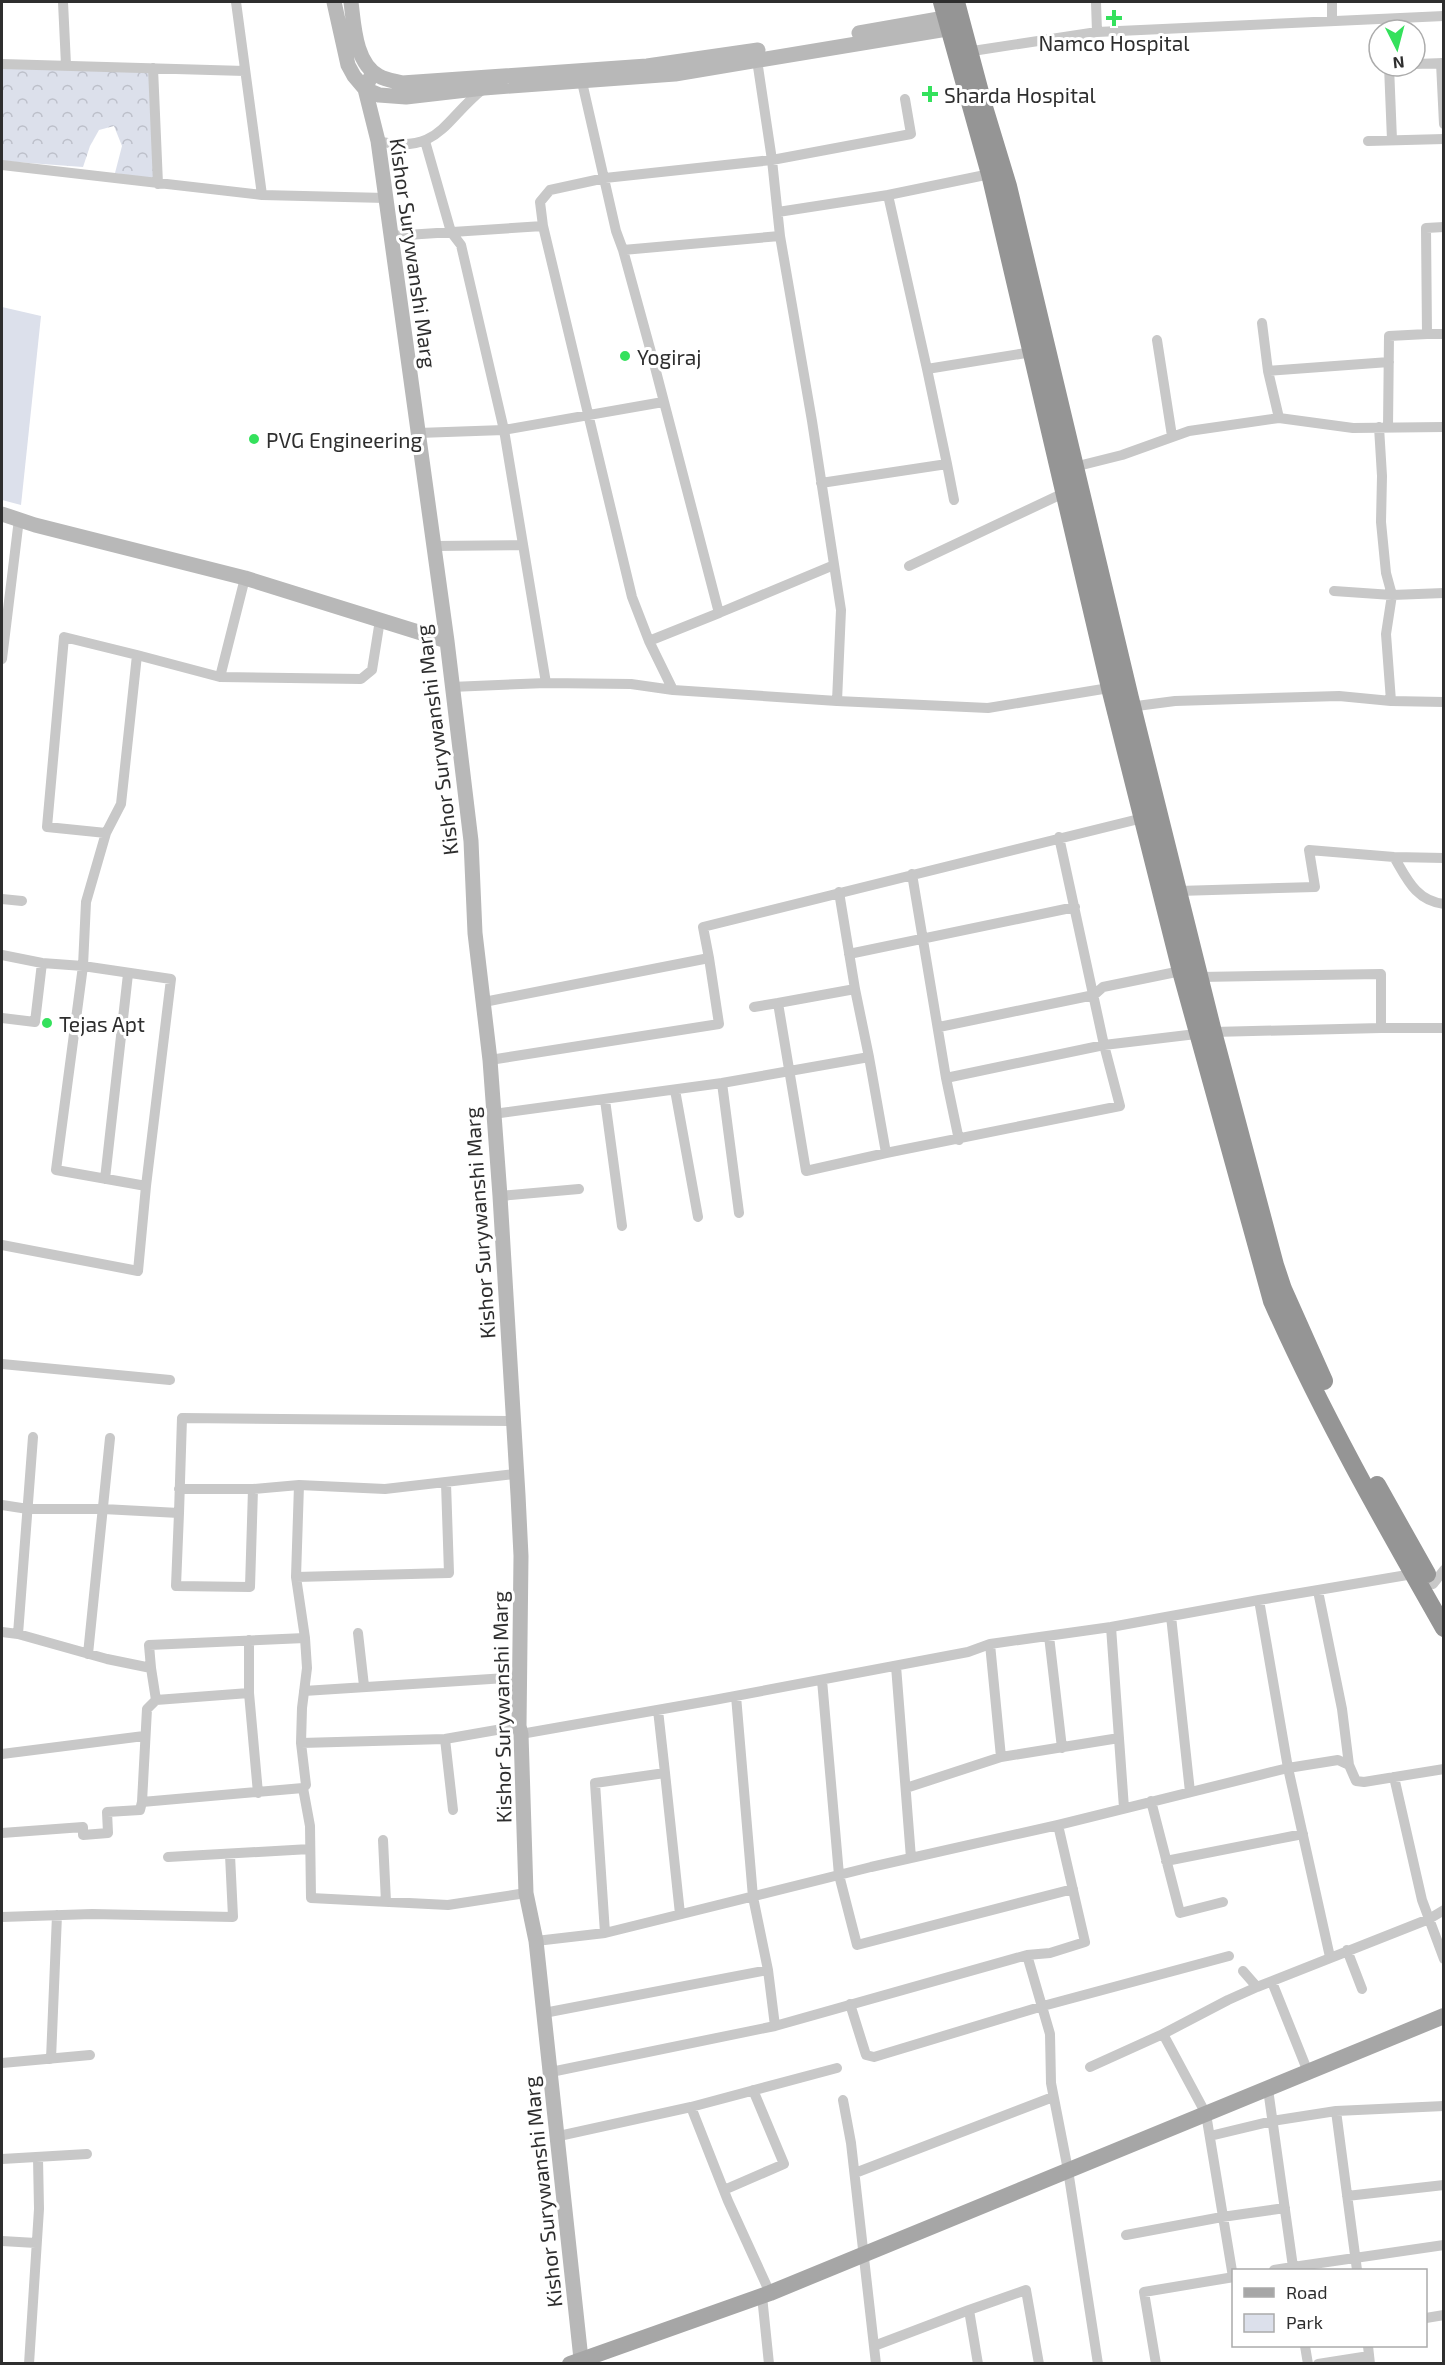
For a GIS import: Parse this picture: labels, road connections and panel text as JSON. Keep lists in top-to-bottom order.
{
  "streets": {
    "street": ["Kishor Surywanshi Marg"]
  },
  "places": {
    "health": ["Namco Hospital", "Sharda Hospital"],
    "other": ["Yogiraj", "PVG Engineering", "Tejas Apt"]
  },
  "legend": ["Road", "Park"],
  "north": "bottom"
}
